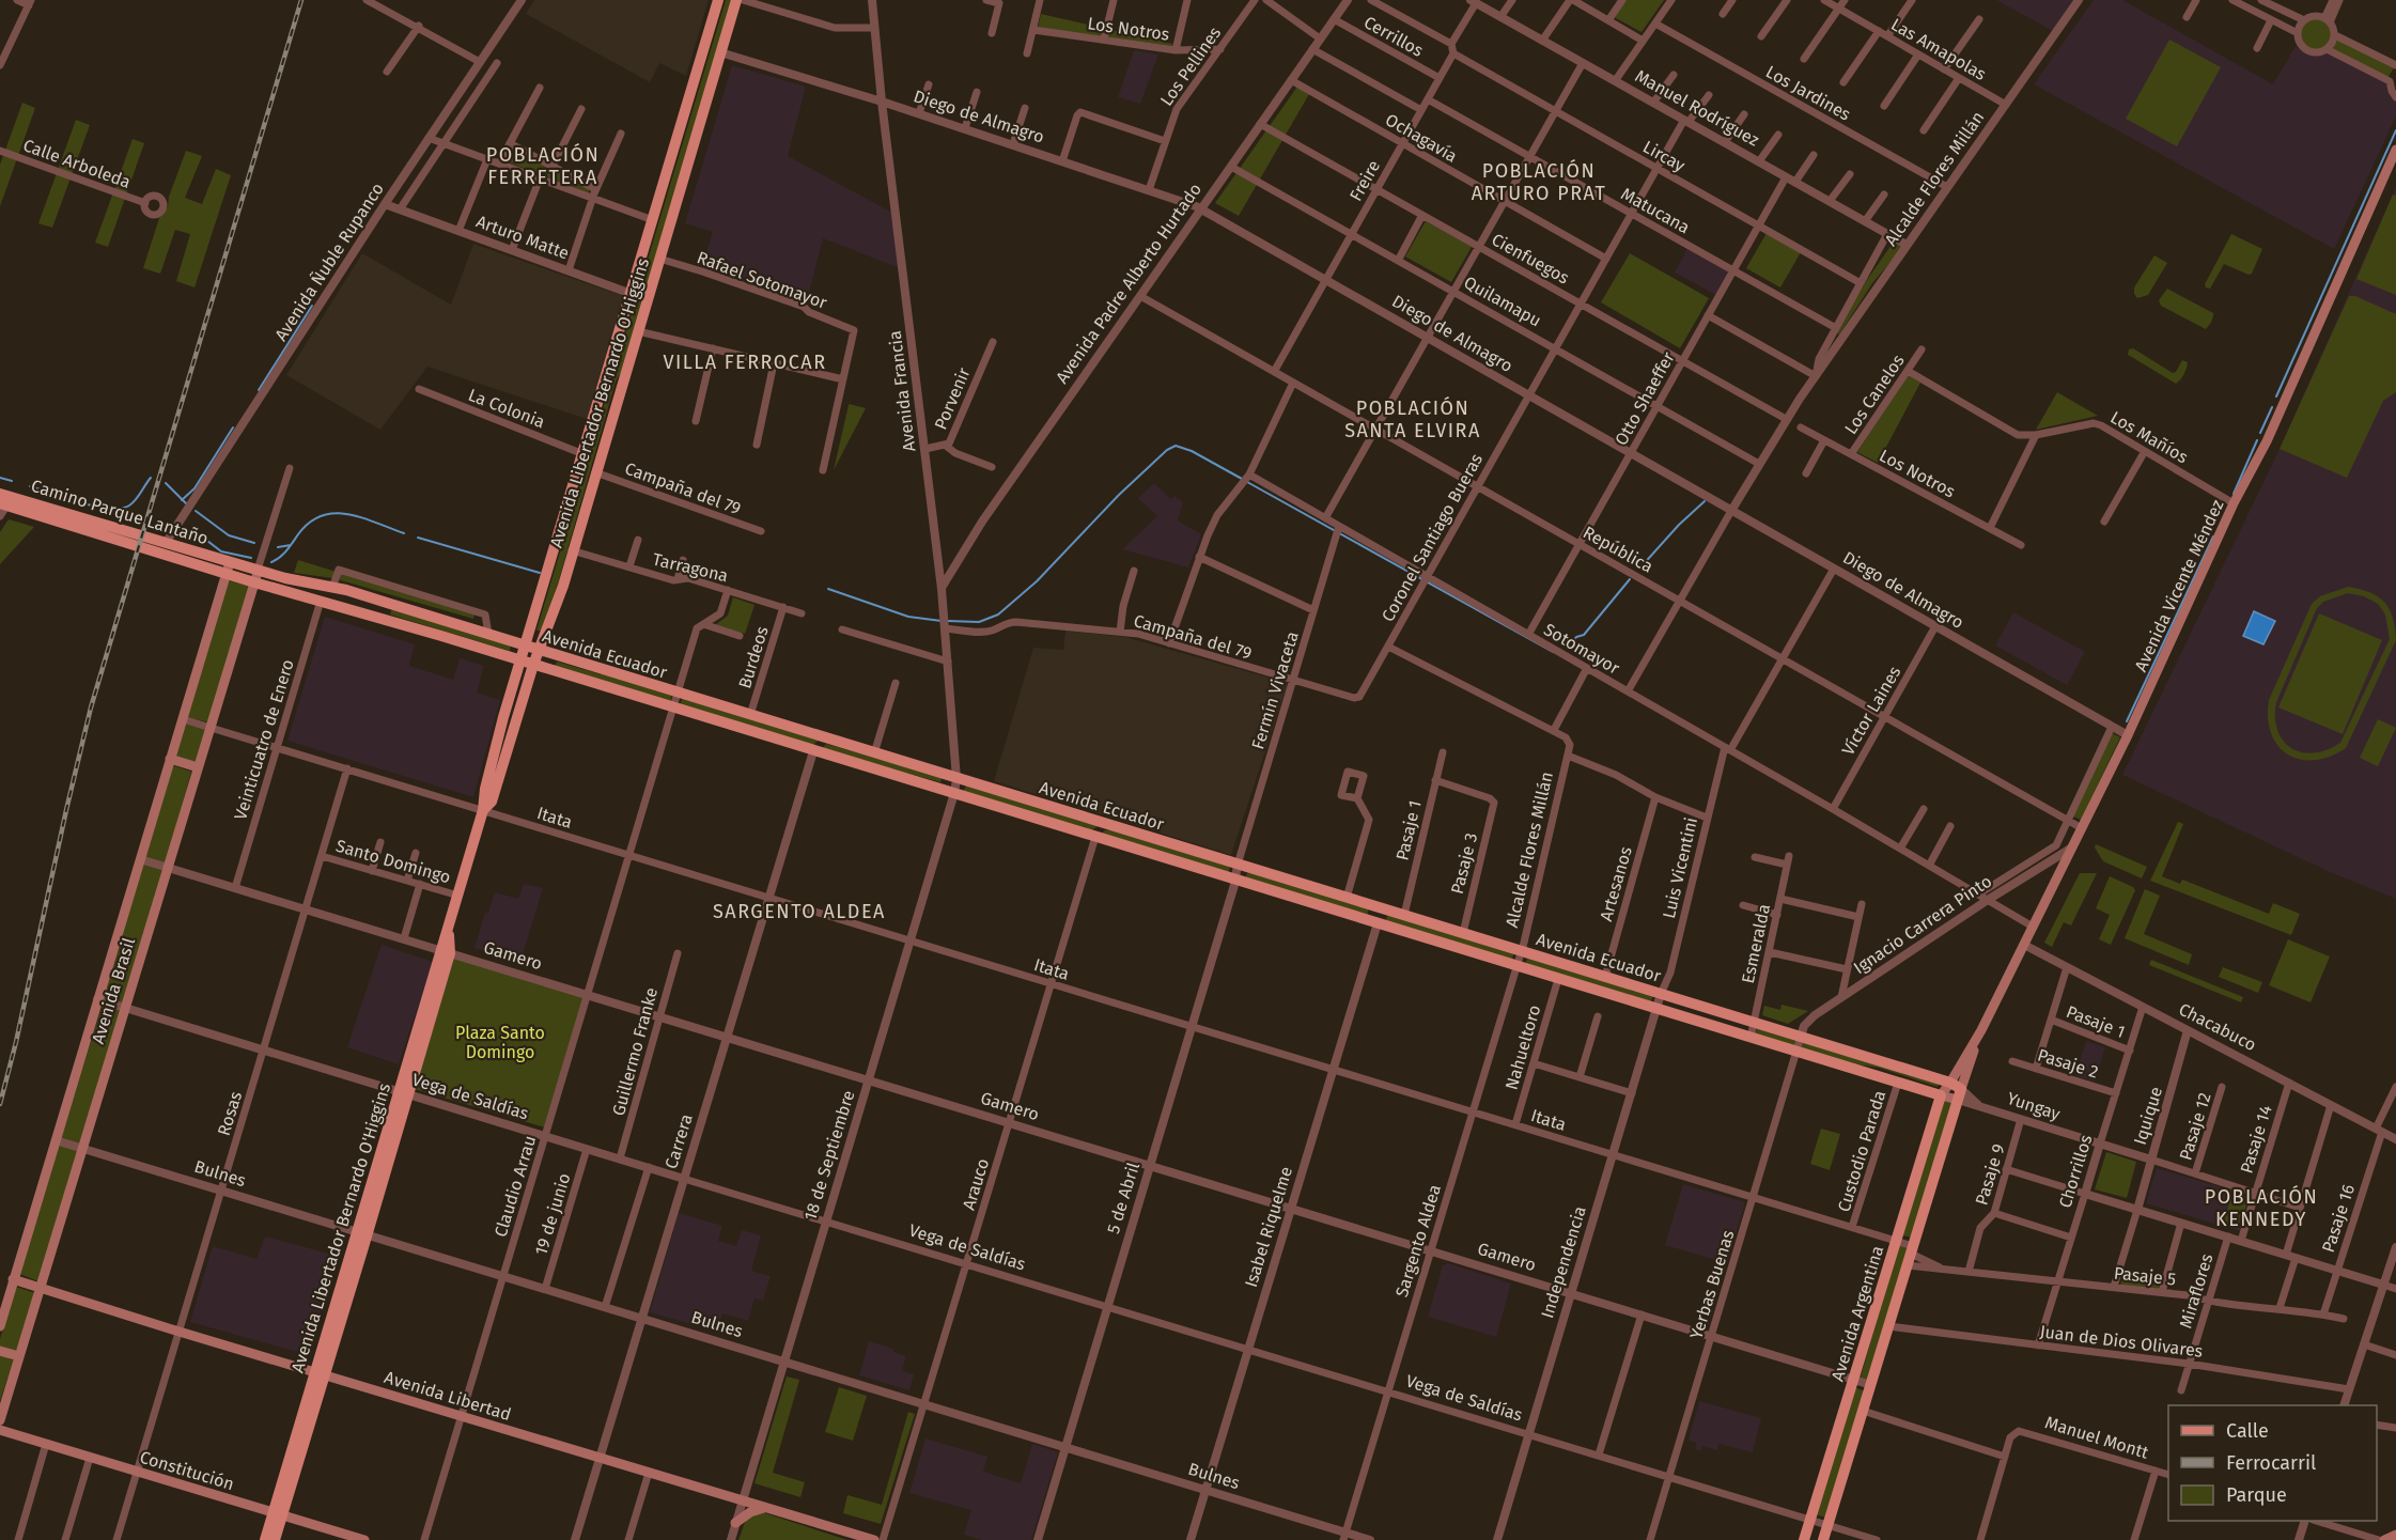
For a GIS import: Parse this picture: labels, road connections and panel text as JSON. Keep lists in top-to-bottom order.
{
  "streets": {
    "main road": [
      "Avenida Libertador Bernardo O'Higgins",
      "Camino Parque Lantaño",
      "Avenida Vicente Méndez",
      "Avenida Ecuador",
      "Avenida Brasil",
      "Avenida Argentina",
      "Avenida Libertad",
      "Constitución"
    ],
    "street": [
      "Los Notros",
      "Cerrillos",
      "Las Amapolas",
      "Los Pellines",
      "Los Jardines",
      "Manuel Rodríguez",
      "Diego de Almagro",
      "Ochagavía",
      "Lircay",
      "Calle Arboleda",
      "Alcalde Flores Millán",
      "Freire",
      "Matucana",
      "Arturo Matte",
      "Cienfuegos",
      "Avenida Ñuble Rupanco",
      "Rafael Sotomayor",
      "Avenida Padre Alberto Hurtado",
      "Quilamapu",
      "Avenida Francia",
      "Los Canelos",
      "Porvenir",
      "Otto Shaeffer",
      "La Colonia",
      "Los Mañíos",
      "Campaña del 79",
      "Coronel Santiago Bueras",
      "República",
      "Tarragona",
      "Sotomayor",
      "Burdeos",
      "Fermín Vivaceta",
      "Víctor Laines",
      "Veinticuatro de Enero",
      "Itata",
      "Pasaje 1",
      "Santo Domingo",
      "Pasaje 3",
      "Luis Vicentini",
      "Artesanos",
      "Ignacio Carrera Pinto",
      "Esmeralda",
      "Gamero",
      "Chacabuco",
      "Nahueltoro",
      "Guillermo Franke",
      "Pasaje 2",
      "Vega de Saldías",
      "Yungay",
      "Rosas",
      "Iquique",
      "Pasaje 12",
      "Pasaje 14",
      "Carrera",
      "Custodio Parada",
      "18 de Septiembre",
      "Chorrillos",
      "Bulnes",
      "Pasaje 9",
      "Arauco",
      "Claudio Arrau",
      "5 de Abril",
      "19 de junio",
      "Pasaje 16",
      "Isabel Riquelme",
      "Sargento Aldea",
      "Independencia",
      "Pasaje 5",
      "Yerbas Buenas",
      "Miraflores",
      "Juan de Dios Olivares",
      "Manuel Montt"
    ]
  },
  "crossings": [
    ["Los Notros", "Los Pellines"],
    ["Los Notros", "Los Canelos"],
    ["Cerrillos", "Freire"],
    ["Cerrillos", "Avenida Padre Alberto Hurtado"],
    ["Las Amapolas", "Alcalde Flores Millán"],
    ["Los Pellines", "Diego de Almagro"],
    ["Los Jardines", "Alcalde Flores Millán"],
    ["Manuel Rodríguez", "Alcalde Flores Millán"],
    ["Manuel Rodríguez", "Otto Shaeffer"],
    ["Manuel Rodríguez", "Coronel Santiago Bueras"],
    ["Diego de Almagro", "Alcalde Flores Millán"],
    ["Diego de Almagro", "Freire"],
    ["Diego de Almagro", "Avenida Padre Alberto Hurtado"],
    ["Diego de Almagro", "Avenida Francia"],
    ["Diego de Almagro", "Otto Shaeffer"],
    ["Diego de Almagro", "Avenida Libertador Bernardo O'Higgins"],
    ["Diego de Almagro", "Coronel Santiago Bueras"],
    ["Diego de Almagro", "Avenida Vicente Méndez"],
    ["Diego de Almagro", "Víctor Laines"],
    ["Diego de Almagro", "Luis Vicentini"],
    ["Diego de Almagro", "Ignacio Carrera Pinto"],
    ["Ochagavía", "Freire"],
    ["Ochagavía", "Avenida Padre Alberto Hurtado"],
    ["Ochagavía", "Coronel Santiago Bueras"],
    ["Lircay", "Alcalde Flores Millán"],
    ["Lircay", "Freire"],
    ["Lircay", "Otto Shaeffer"],
    ["Lircay", "Coronel Santiago Bueras"],
    ["Alcalde Flores Millán", "Matucana"],
    ["Alcalde Flores Millán", "Cienfuegos"],
    ["Alcalde Flores Millán", "Quilamapu"],
    ["Alcalde Flores Millán", "República"],
    ["Alcalde Flores Millán", "Sotomayor"],
    ["Alcalde Flores Millán", "Avenida Ecuador"],
    ["Alcalde Flores Millán", "Sargento Aldea"],
    ["Freire", "Matucana"],
    ["Freire", "Cienfuegos"],
    ["Freire", "Quilamapu"],
    ["Freire", "República"],
    ["Matucana", "Otto Shaeffer"],
    ["Matucana", "Coronel Santiago Bueras"],
    ["Arturo Matte", "Avenida Ñuble Rupanco"],
    ["Arturo Matte", "Avenida Libertador Bernardo O'Higgins"],
    ["Cienfuegos", "Avenida Padre Alberto Hurtado"],
    ["Cienfuegos", "Otto Shaeffer"],
    ["Cienfuegos", "Coronel Santiago Bueras"],
    ["Avenida Ñuble Rupanco", "Camino Parque Lantaño"],
    ["Rafael Sotomayor", "Avenida Libertador Bernardo O'Higgins"],
    ["Avenida Padre Alberto Hurtado", "Quilamapu"],
    ["Avenida Padre Alberto Hurtado", "Avenida Francia"],
    ["Avenida Padre Alberto Hurtado", "República"],
    ["Quilamapu", "Otto Shaeffer"],
    ["Quilamapu", "Coronel Santiago Bueras"],
    ["Avenida Francia", "Porvenir"],
    ["Avenida Francia", "Campaña del 79"],
    ["Avenida Francia", "Avenida Ecuador"],
    ["Avenida Francia", "18 de Septiembre"],
    ["Los Canelos", "Los Mañíos"],
    ["Otto Shaeffer", "República"],
    ["Otto Shaeffer", "Sotomayor"],
    ["Avenida Libertador Bernardo O'Higgins", "La Colonia"],
    ["Avenida Libertador Bernardo O'Higgins", "Campaña del 79"],
    ["Avenida Libertador Bernardo O'Higgins", "Tarragona"],
    ["Avenida Libertador Bernardo O'Higgins", "Avenida Ecuador"],
    ["Avenida Libertador Bernardo O'Higgins", "Itata"],
    ["Avenida Libertador Bernardo O'Higgins", "Santo Domingo"],
    ["Avenida Libertador Bernardo O'Higgins", "Gamero"],
    ["Avenida Libertador Bernardo O'Higgins", "Vega de Saldías"],
    ["Avenida Libertador Bernardo O'Higgins", "Bulnes"],
    ["Avenida Libertador Bernardo O'Higgins", "Avenida Libertad"],
    ["Avenida Libertador Bernardo O'Higgins", "Constitución"],
    ["Los Mañíos", "Avenida Vicente Méndez"],
    ["Campaña del 79", "Coronel Santiago Bueras"],
    ["Campaña del 79", "Fermín Vivaceta"],
    ["Camino Parque Lantaño", "Avenida Ecuador"],
    ["Camino Parque Lantaño", "Avenida Brasil"],
    ["Coronel Santiago Bueras", "República"],
    ["Coronel Santiago Bueras", "Sotomayor"],
    ["República", "Avenida Vicente Méndez"],
    ["República", "Víctor Laines"],
    ["República", "Luis Vicentini"],
    ["República", "Ignacio Carrera Pinto"],
    ["Tarragona", "Burdeos"],
    ["Tarragona", "Claudio Arrau"],
    ["Avenida Vicente Méndez", "Sotomayor"],
    ["Avenida Vicente Méndez", "Avenida Ecuador"],
    ["Avenida Vicente Méndez", "Ignacio Carrera Pinto"],
    ["Avenida Vicente Méndez", "Chacabuco"],
    ["Avenida Vicente Méndez", "Yungay"],
    ["Avenida Vicente Méndez", "Avenida Argentina"],
    ["Sotomayor", "Fermín Vivaceta"],
    ["Sotomayor", "Víctor Laines"],
    ["Sotomayor", "Luis Vicentini"],
    ["Sotomayor", "Ignacio Carrera Pinto"],
    ["Avenida Ecuador", "Burdeos"],
    ["Avenida Ecuador", "Fermín Vivaceta"],
    ["Avenida Ecuador", "Veinticuatro de Enero"],
    ["Avenida Ecuador", "Pasaje 1"],
    ["Avenida Ecuador", "Pasaje 3"],
    ["Avenida Ecuador", "Luis Vicentini"],
    ["Avenida Ecuador", "Artesanos"],
    ["Avenida Ecuador", "Ignacio Carrera Pinto"],
    ["Avenida Ecuador", "Esmeralda"],
    ["Avenida Ecuador", "Avenida Brasil"],
    ["Avenida Ecuador", "Nahueltoro"],
    ["Avenida Ecuador", "Yungay"],
    ["Avenida Ecuador", "Carrera"],
    ["Avenida Ecuador", "Custodio Parada"],
    ["Avenida Ecuador", "18 de Septiembre"],
    ["Avenida Ecuador", "Arauco"],
    ["Avenida Ecuador", "Claudio Arrau"],
    ["Avenida Ecuador", "5 de Abril"],
    ["Avenida Ecuador", "Isabel Riquelme"],
    ["Avenida Ecuador", "Sargento Aldea"],
    ["Avenida Ecuador", "Independencia"],
    ["Avenida Ecuador", "Yerbas Buenas"],
    ["Avenida Ecuador", "Avenida Argentina"],
    ["Fermín Vivaceta", "5 de Abril"],
    ["Veinticuatro de Enero", "Itata"],
    ["Veinticuatro de Enero", "Gamero"],
    ["Itata", "Avenida Brasil"],
    ["Itata", "Nahueltoro"],
    ["Itata", "Rosas"],
    ["Itata", "Carrera"],
    ["Itata", "Custodio Parada"],
    ["Itata", "18 de Septiembre"],
    ["Itata", "Arauco"],
    ["Itata", "Claudio Arrau"],
    ["Itata", "5 de Abril"],
    ["Itata", "Isabel Riquelme"],
    ["Itata", "Sargento Aldea"],
    ["Itata", "Independencia"],
    ["Itata", "Pasaje 5"],
    ["Itata", "Yerbas Buenas"],
    ["Itata", "Avenida Argentina"],
    ["Pasaje 1", "Pasaje 3"],
    ["Pasaje 1", "Chorrillos"],
    ["Santo Domingo", "Rosas"],
    ["Luis Vicentini", "Independencia"],
    ["Ignacio Carrera Pinto", "Yerbas Buenas"],
    ["Gamero", "Avenida Brasil"],
    ["Gamero", "Guillermo Franke"],
    ["Gamero", "Rosas"],
    ["Gamero", "Carrera"],
    ["Gamero", "18 de Septiembre"],
    ["Gamero", "Arauco"],
    ["Gamero", "Claudio Arrau"],
    ["Gamero", "5 de Abril"],
    ["Gamero", "Isabel Riquelme"],
    ["Gamero", "Sargento Aldea"],
    ["Gamero", "Independencia"],
    ["Gamero", "Yerbas Buenas"],
    ["Gamero", "Avenida Argentina"],
    ["Avenida Brasil", "Vega de Saldías"],
    ["Avenida Brasil", "Bulnes"],
    ["Avenida Brasil", "Avenida Libertad"],
    ["Chacabuco", "Iquique"],
    ["Chacabuco", "Pasaje 14"],
    ["Chacabuco", "Chorrillos"],
    ["Chacabuco", "Pasaje 16"],
    ["Guillermo Franke", "Vega de Saldías"],
    ["Pasaje 2", "Chorrillos"],
    ["Vega de Saldías", "Rosas"],
    ["Vega de Saldías", "Carrera"],
    ["Vega de Saldías", "18 de Septiembre"],
    ["Vega de Saldías", "Arauco"],
    ["Vega de Saldías", "Claudio Arrau"],
    ["Vega de Saldías", "5 de Abril"],
    ["Vega de Saldías", "19 de junio"],
    ["Vega de Saldías", "Isabel Riquelme"],
    ["Vega de Saldías", "Sargento Aldea"],
    ["Vega de Saldías", "Independencia"],
    ["Vega de Saldías", "Yerbas Buenas"],
    ["Vega de Saldías", "Avenida Argentina"],
    ["Yungay", "Iquique"],
    ["Yungay", "Chorrillos"],
    ["Yungay", "Pasaje 9"],
    ["Yungay", "Avenida Argentina"],
    ["Rosas", "Bulnes"],
    ["Rosas", "Avenida Libertad"],
    ["Rosas", "Constitución"],
    ["Carrera", "Bulnes"],
    ["Carrera", "Avenida Libertad"],
    ["18 de Septiembre", "Bulnes"],
    ["18 de Septiembre", "Avenida Libertad"],
    ["Chorrillos", "Pasaje 5"],
    ["Chorrillos", "Juan de Dios Olivares"],
    ["Bulnes", "Arauco"],
    ["Bulnes", "Claudio Arrau"],
    ["Bulnes", "5 de Abril"],
    ["Bulnes", "19 de junio"],
    ["Bulnes", "Isabel Riquelme"],
    ["Bulnes", "Sargento Aldea"],
    ["Pasaje 9", "Pasaje 5"],
    ["Claudio Arrau", "Avenida Libertad"],
    ["Pasaje 16", "Pasaje 5"],
    ["Pasaje 5", "Miraflores"],
    ["Pasaje 5", "Avenida Argentina"],
    ["Miraflores", "Juan de Dios Olivares"],
    ["Avenida Argentina", "Juan de Dios Olivares"]
  ],
  "districts": [
    "POBLACIÓN FERRETERA",
    "POBLACIÓN ARTURO PRAT",
    "VILLA FERROCAR",
    "POBLACIÓN SANTA ELVIRA",
    "SARGENTO ALDEA",
    "POBLACIÓN KENNEDY"
  ],
  "parks": ["Plaza Santo Domingo"],
  "legend": ["Calle", "Ferrocarril", "Parque"]
}
